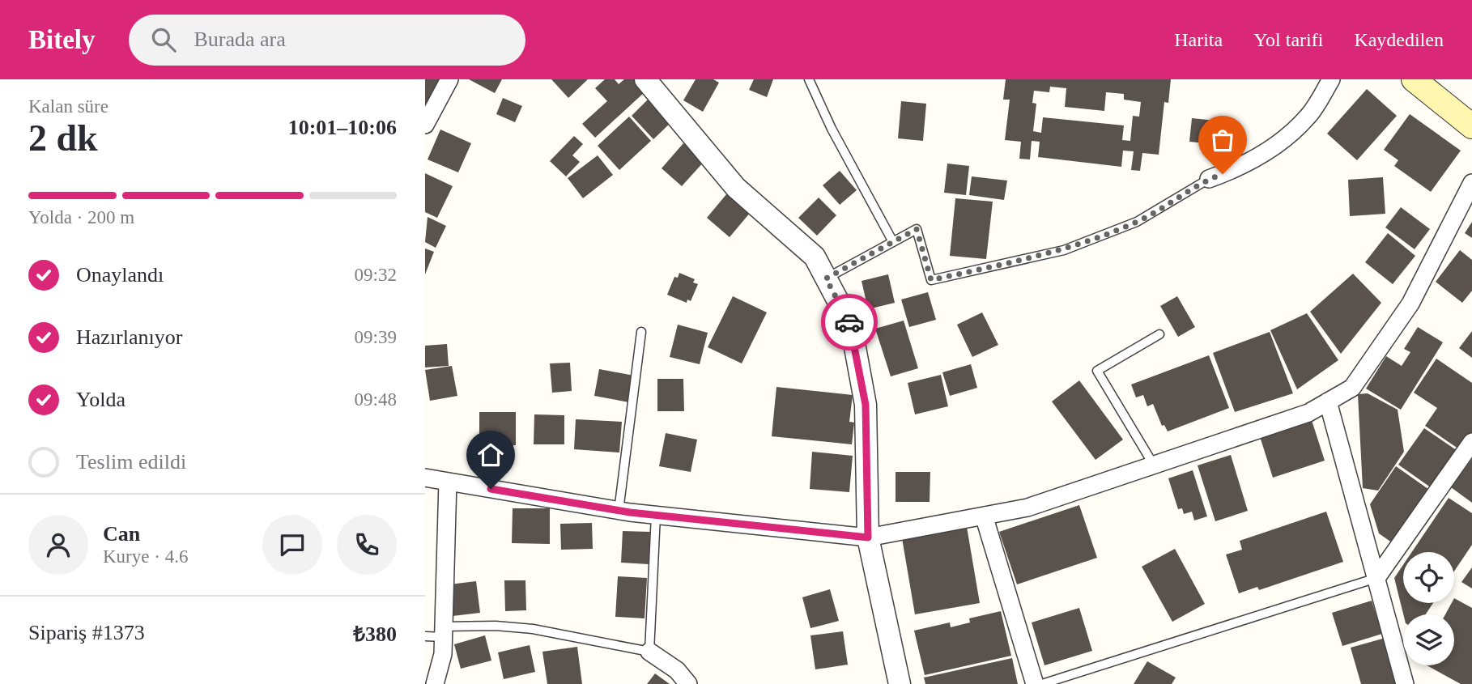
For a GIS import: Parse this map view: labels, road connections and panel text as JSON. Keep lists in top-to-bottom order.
{
  "page": {
    "header": "Bitely",
    "search": "Burada ara",
    "nav": ["Harita", "Yol tarifi", "Kaydedilen"],
    "heading": ["2 dk", "Kalan süre", "10:01–10:06"],
    "panel": [
      "Can",
      "Kurye · 4.6",
      "Sipariş #1373",
      "₺380"
    ],
    "bar": "Yolda · 200 m",
    "list": [
      ["Onaylandı", "09:32"],
      ["Hazırlanıyor", "09:39"],
      ["Yolda", "09:48"],
      "Teslim edildi"
    ]
  }
}
